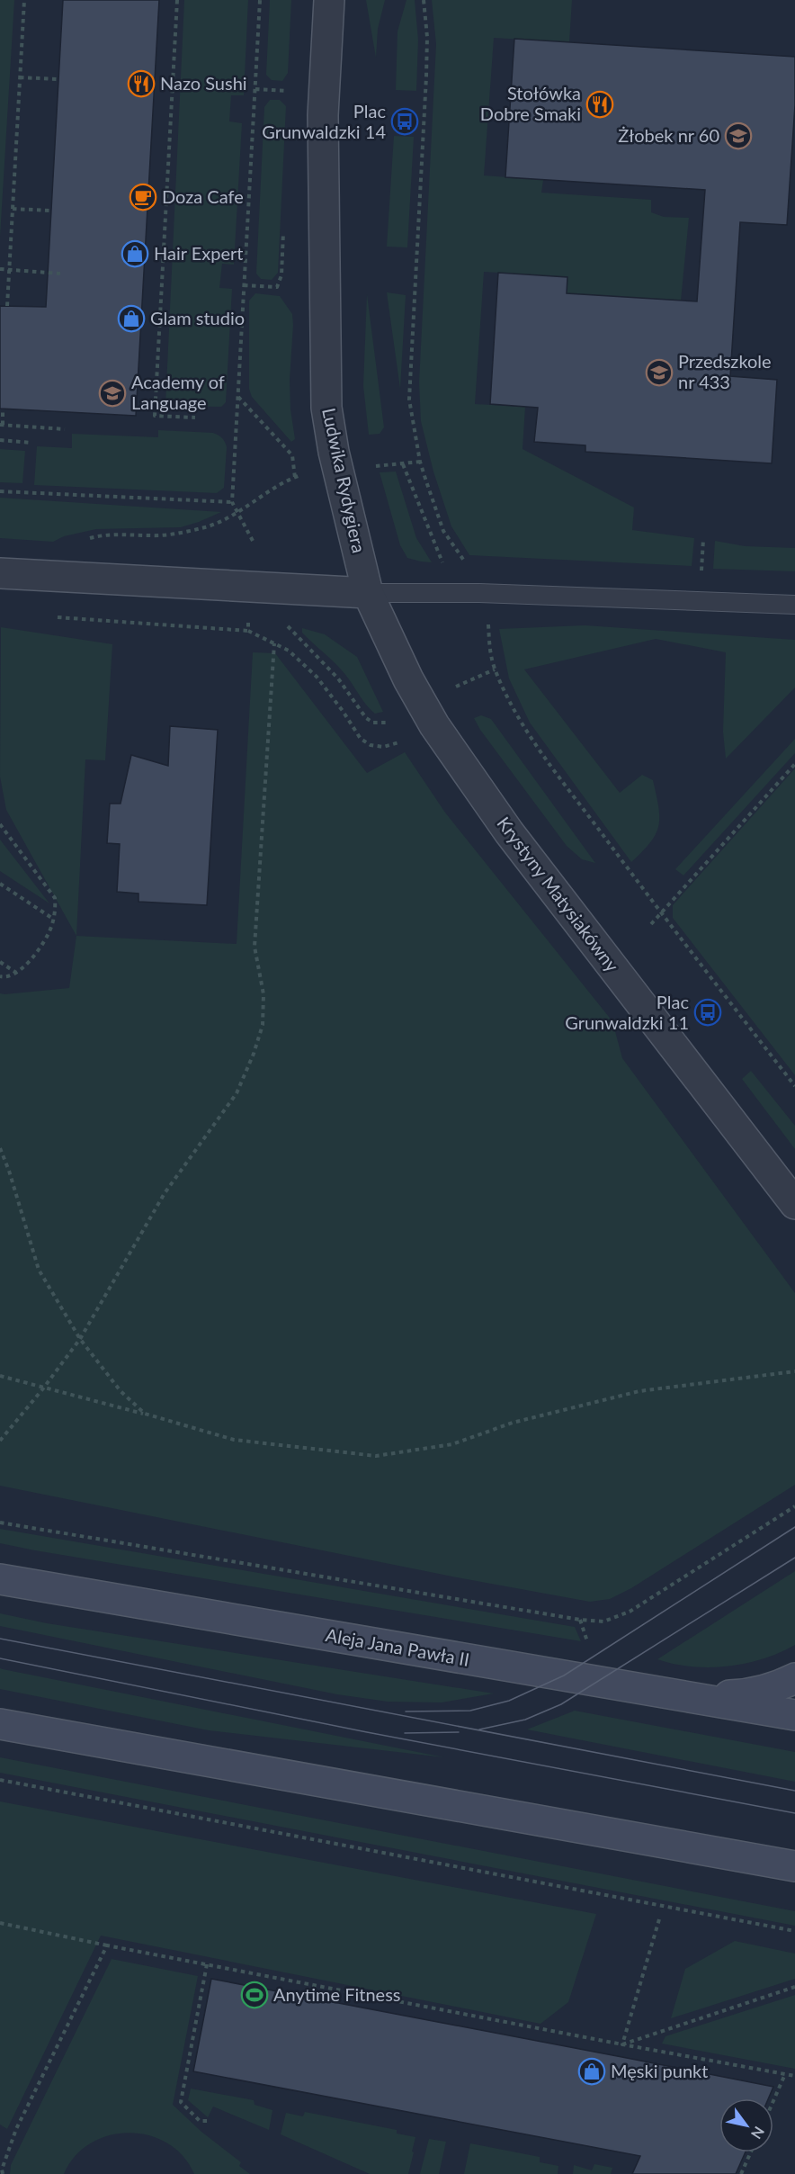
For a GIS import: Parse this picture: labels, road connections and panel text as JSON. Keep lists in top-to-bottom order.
{
  "streets": {
    "main road": ["Aleja Jana Pawła II"],
    "street": ["Ludwika Rydygiera", "Krystyny Matysiakówny"]
  },
  "crossings": [
    ["Ludwika Rydygiera", "Krystyny Matysiakówny"]
  ],
  "places": {
    "restaurant": ["Nazo Sushi", "Stołówka Dobre Smaki"],
    "bus stop": ["Plac Grunwaldzki 14", "Plac Grunwaldzki 11"],
    "school or university": ["Żłobek nr 60", "Przedszkole nr 433", "Academy of Language"],
    "cafe": ["Doza Cafe"],
    "shop": ["Hair Expert", "Glam studio", "Męski punkt"],
    "sports": ["Anytime Fitness"]
  },
  "north": "bottom right"
}
